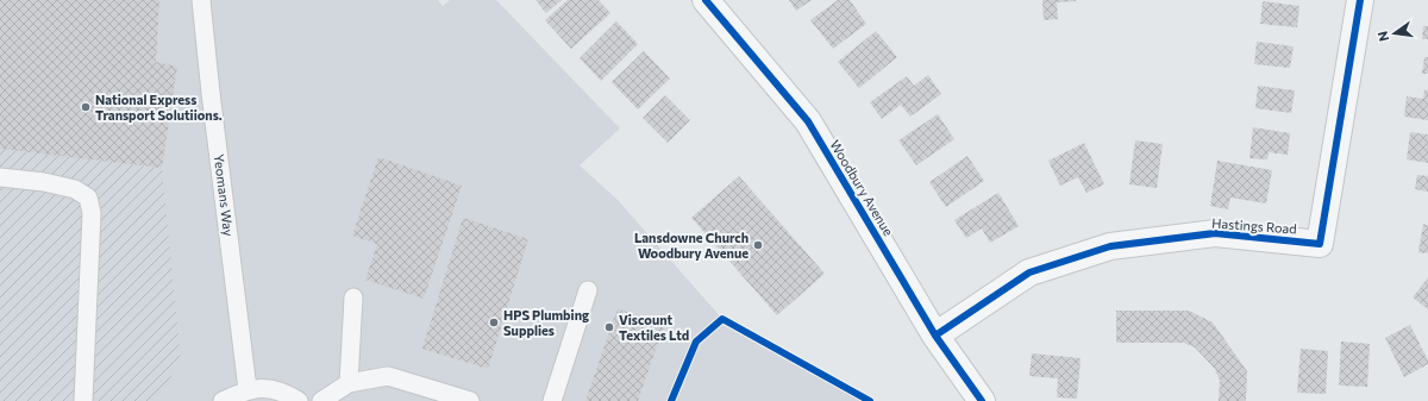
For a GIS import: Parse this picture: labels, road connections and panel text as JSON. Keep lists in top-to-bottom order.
{
  "streets": {
    "street": ["Woodbury Avenue", "Hastings Road"],
    "lane": ["Yeomans Way"]
  },
  "crossings": [
    ["Woodbury Avenue", "Hastings Road"]
  ],
  "places": [
    "National Express Transport Solutiions.",
    "Lansdowne Church Woodbury Avenue",
    "HPS Plumbing Supplies",
    "Viscount Textiles Ltd"
  ],
  "north": "left"
}
